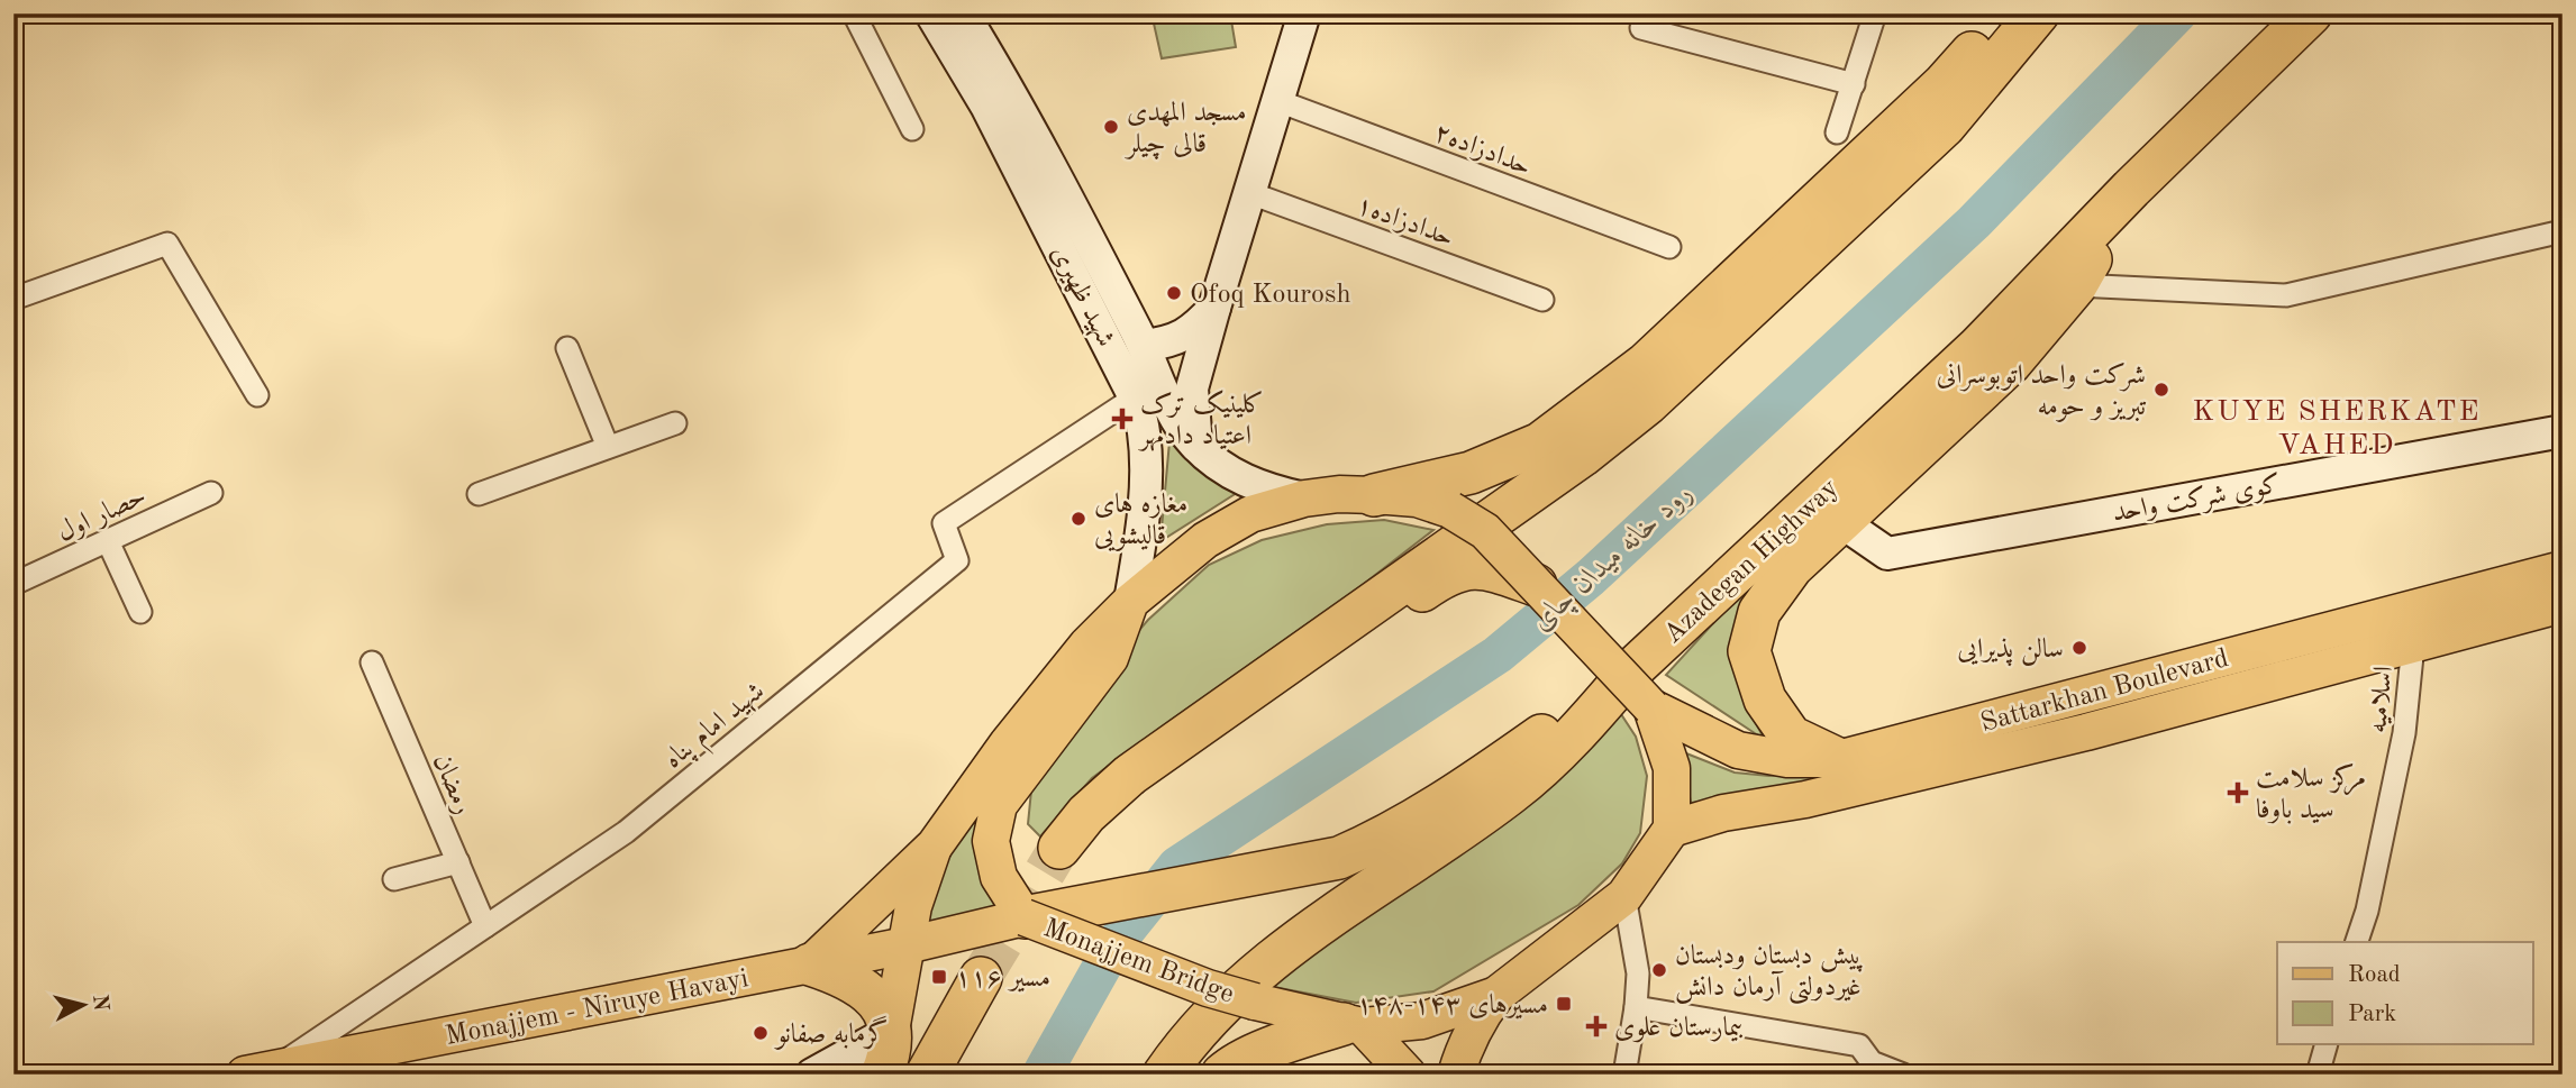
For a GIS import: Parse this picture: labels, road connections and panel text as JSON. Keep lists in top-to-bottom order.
{
  "streets": {
    "highway": ["Azadegan Highway"],
    "main road": ["Sattarkhan Boulevard", "Monajjem Bridge", "Monajjem - Niruye Havayi"],
    "street": [
      "حدادزاده۲",
      "حدادزاده۱",
      "شهید ظهیری",
      "کوی شرکت واحد",
      "حصار اول",
      "اسلامیه",
      "شهید امام پناه",
      "رمضان"
    ]
  },
  "crossings": [
    ["شهید ظهیری", "شهید امام پناه"],
    ["Sattarkhan Boulevard", "اسلامیه"],
    ["شهید امام پناه", "رمضان"],
    ["شهید امام پناه", "Monajjem - Niruye Havayi"],
    ["Monajjem Bridge", "Monajjem - Niruye Havayi"]
  ],
  "districts": ["KUYE SHERKATE VAHED"],
  "water": ["رود خانه میدان چای"],
  "places": {
    "other": [
      "مسجد المهدی قالی چیلر",
      "Ofoq Kourosh",
      "شرکت واحد اتوبوسرانی تبریز و حومه",
      "مغازه های قالیشویی",
      "سالن پذیرایی",
      "پیش دبستان ودبستان غیردولتی آرمان دانش",
      "گرمابه صفانو"
    ],
    "health": ["کلینیک ترک اعتیاد دادمهر", "مرکز سلامت سید باوفا", "بیمارستان علوی"],
    "transit": ["مسیر ۱۱۶", "مسیرهای ۱۴۳-۱۴۸"]
  },
  "legend": ["Road", "Park"],
  "north": "right"
}
